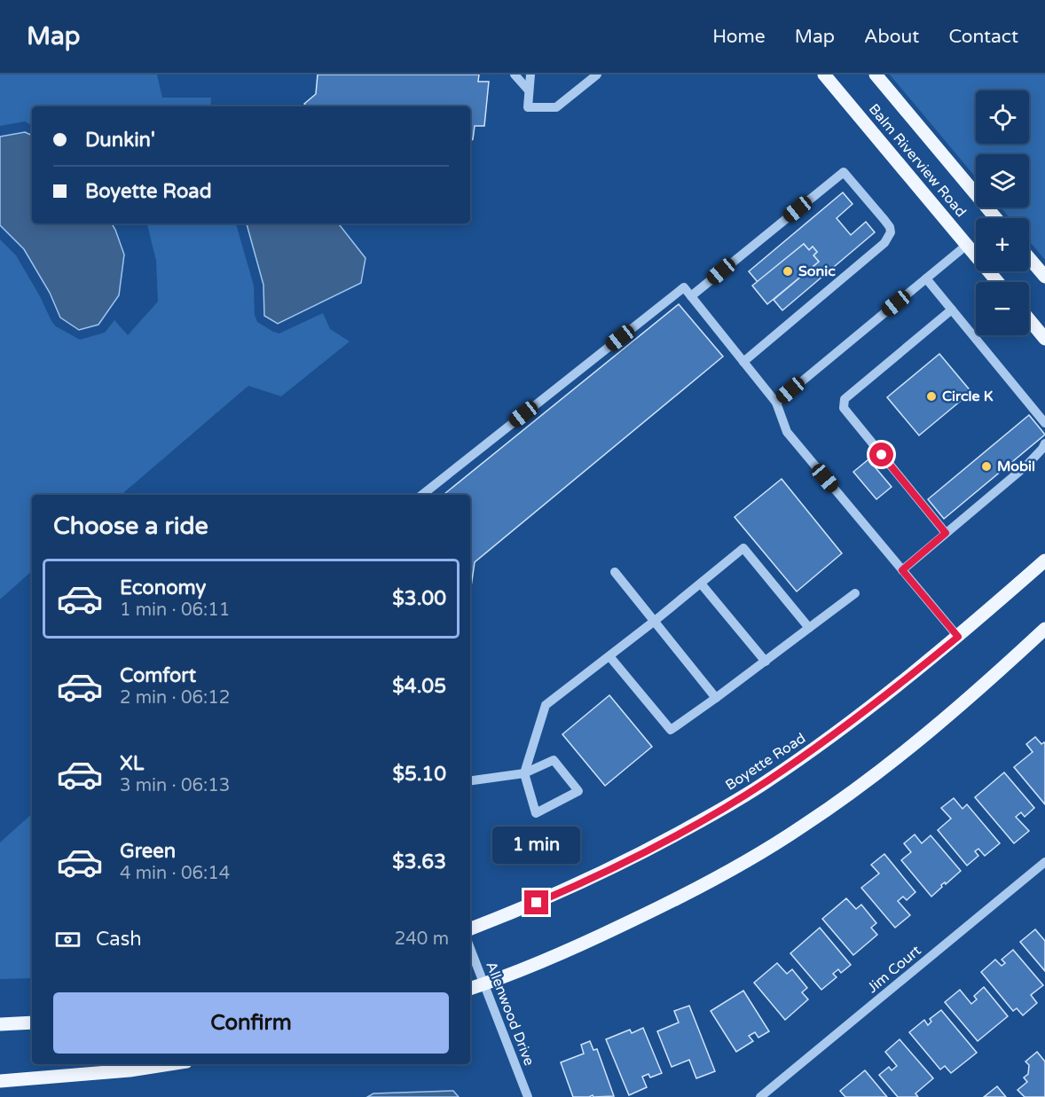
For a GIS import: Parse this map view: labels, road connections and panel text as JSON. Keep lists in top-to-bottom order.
{
  "streets": {
    "main road": ["Balm Riverview Road", "Boyette Road"],
    "street": ["Jim Court", "Allenwood Drive"]
  },
  "places": ["Sonic", "Circle K", "Mobil"],
  "page": {
    "header": "Map",
    "nav": [
      "Home",
      "Map",
      "About",
      "Contact"
    ],
    "map_buttons": ["+", "−"],
    "banner": ["Dunkin'", "Boyette Road"],
    "heading": "Choose a ride",
    "list": [
      {
        "name": "Economy",
        "note": "1 min · 06:11",
        "value": "$3.00"
      },
      {
        "name": "Comfort",
        "note": "2 min · 06:12",
        "value": "$4.05"
      },
      {
        "name": "XL",
        "note": "3 min · 06:13",
        "value": "$5.10"
      },
      {
        "name": "Green",
        "note": "4 min · 06:14",
        "value": "$3.63"
      }
    ],
    "bubble": "1 min",
    "pay": ["Cash", "240 m"],
    "buttons": "Confirm"
  }
}
